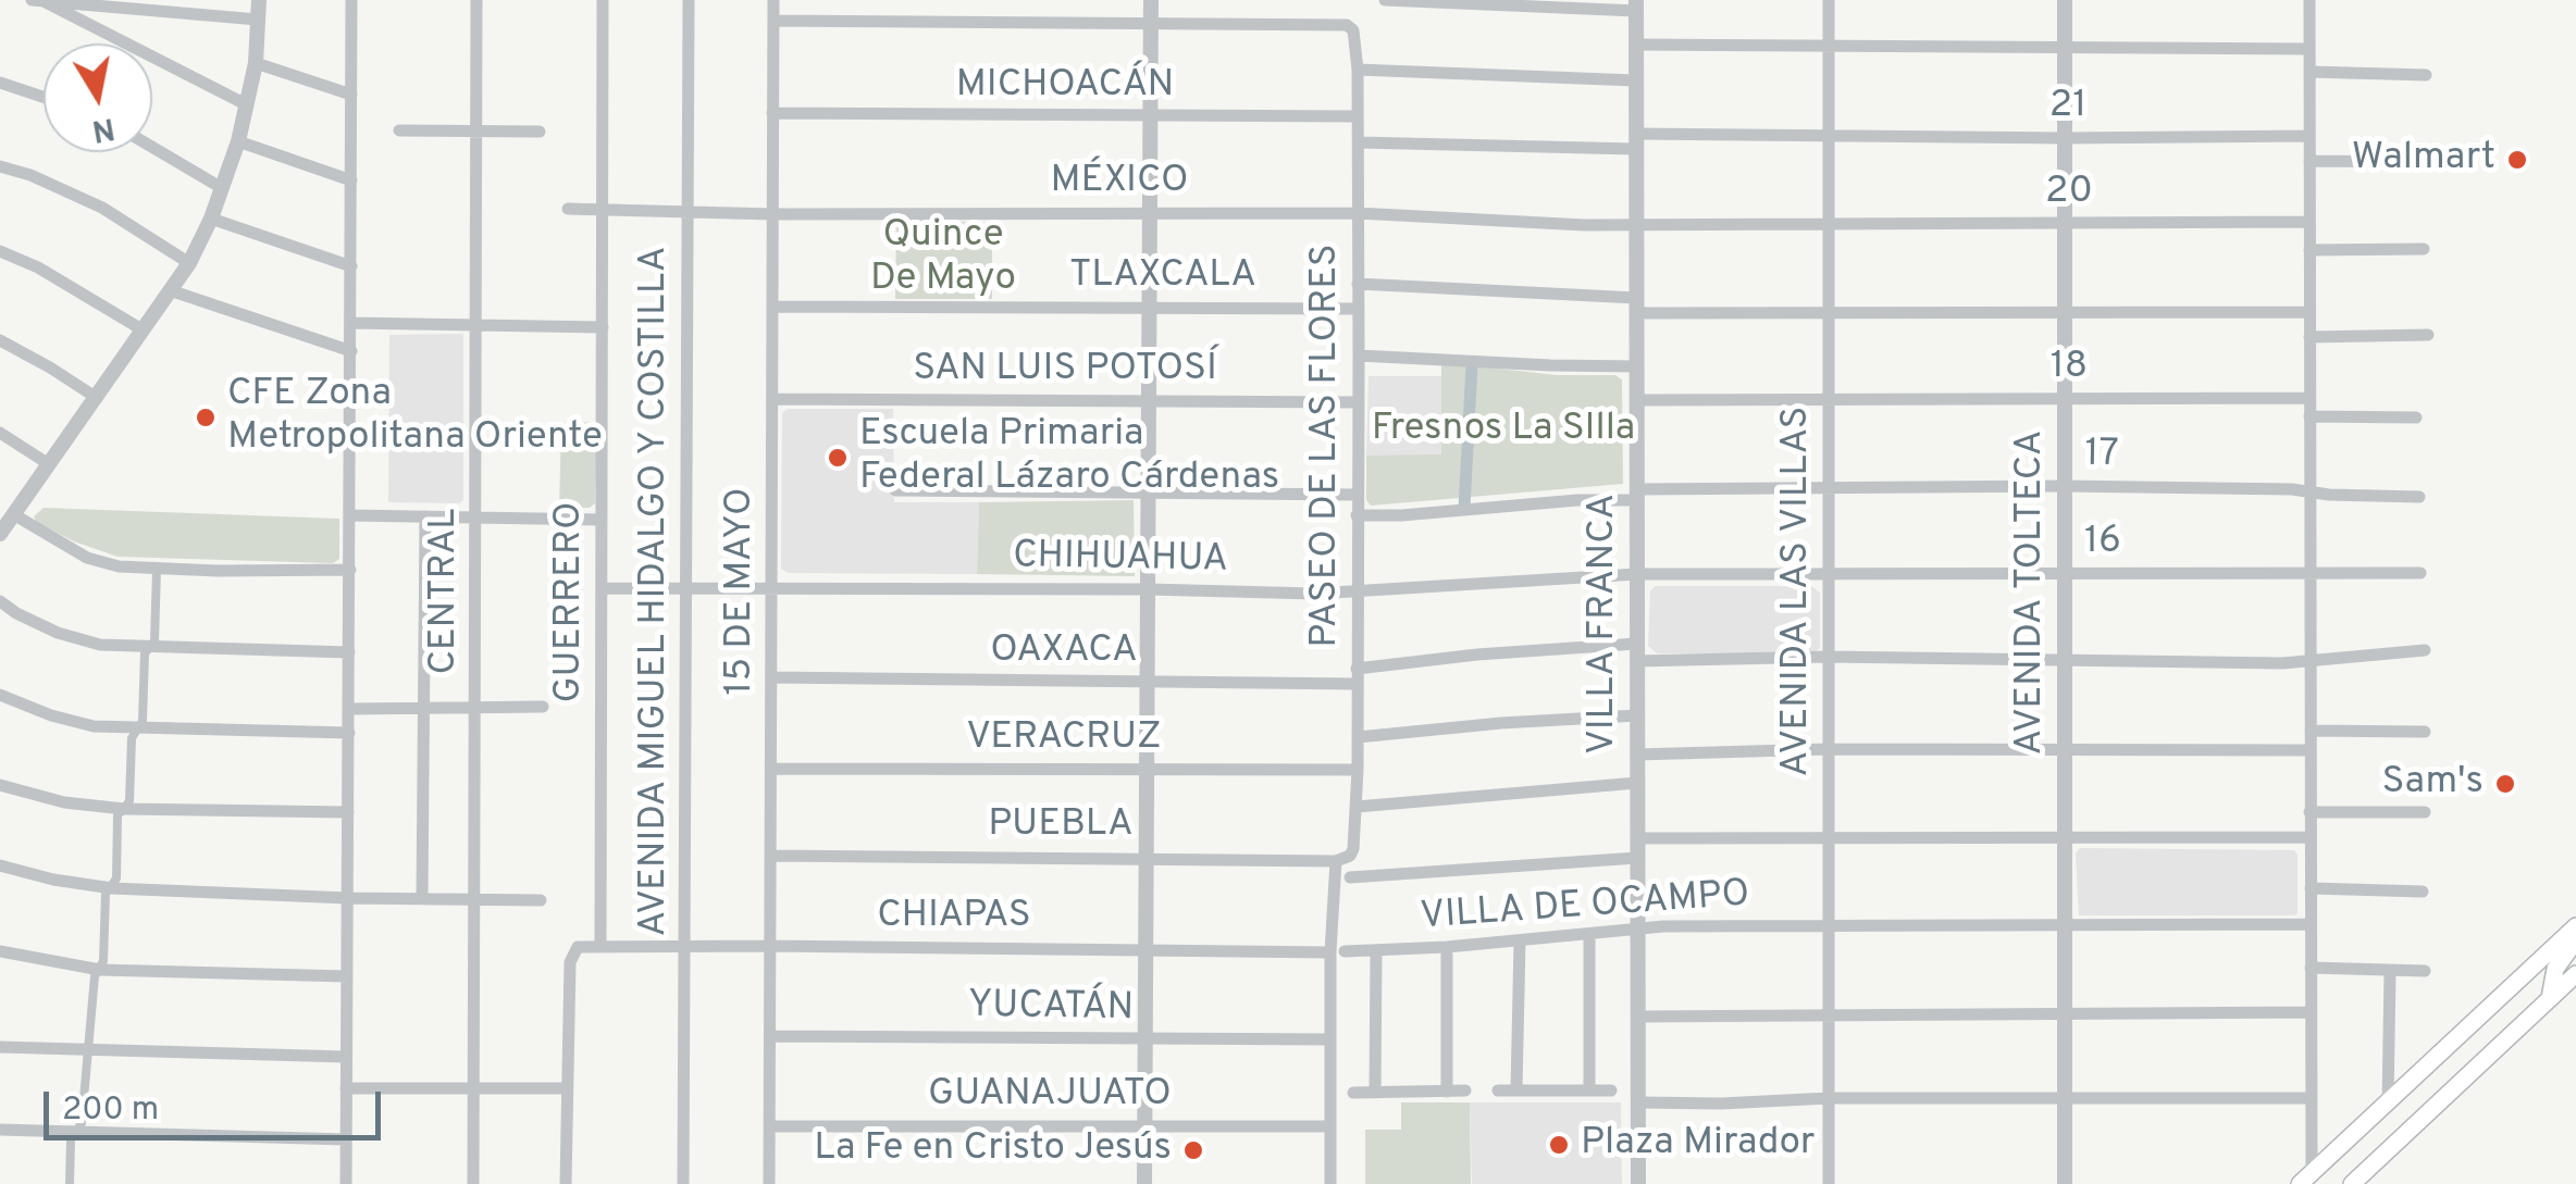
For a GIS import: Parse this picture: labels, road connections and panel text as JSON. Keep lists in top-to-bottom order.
{
  "streets": {
    "street": [
      "MICHOACÁN",
      "21",
      "MÉXICO",
      "20",
      "TLAXCALA",
      "18",
      "SAN LUIS POTOSÍ",
      "PASEO DE LAS FLORES",
      "17",
      "16",
      "CHIHUAHUA",
      "CENTRAL",
      "AVENIDA MIGUEL HIDALGO Y COSTILLA",
      "15 DE MAYO",
      "AVENIDA LAS VILLAS",
      "AVENIDA TOLTECA",
      "GUERRERO",
      "VILLA FRANCA",
      "OAXACA",
      "VERACRUZ",
      "PUEBLA",
      "VILLA DE OCAMPO",
      "CHIAPAS",
      "YUCATÁN",
      "GUANAJUATO"
    ]
  },
  "crossings": [
    ["MICHOACÁN", "PASEO DE LAS FLORES"],
    ["MICHOACÁN", "15 DE MAYO"],
    ["21", "AVENIDA LAS VILLAS"],
    ["21", "AVENIDA TOLTECA"],
    ["21", "VILLA FRANCA"],
    ["MÉXICO", "20"],
    ["MÉXICO", "PASEO DE LAS FLORES"],
    ["MÉXICO", "AVENIDA MIGUEL HIDALGO Y COSTILLA"],
    ["MÉXICO", "15 DE MAYO"],
    ["MÉXICO", "GUERRERO"],
    ["MÉXICO", "VILLA FRANCA"],
    ["20", "AVENIDA LAS VILLAS"],
    ["20", "AVENIDA TOLTECA"],
    ["20", "VILLA FRANCA"],
    ["TLAXCALA", "PASEO DE LAS FLORES"],
    ["TLAXCALA", "15 DE MAYO"],
    ["18", "AVENIDA LAS VILLAS"],
    ["18", "AVENIDA TOLTECA"],
    ["18", "VILLA FRANCA"],
    ["SAN LUIS POTOSÍ", "PASEO DE LAS FLORES"],
    ["SAN LUIS POTOSÍ", "15 DE MAYO"],
    ["PASEO DE LAS FLORES", "17"],
    ["PASEO DE LAS FLORES", "CHIHUAHUA"],
    ["PASEO DE LAS FLORES", "OAXACA"],
    ["PASEO DE LAS FLORES", "VERACRUZ"],
    ["PASEO DE LAS FLORES", "PUEBLA"],
    ["PASEO DE LAS FLORES", "VILLA DE OCAMPO"],
    ["PASEO DE LAS FLORES", "CHIAPAS"],
    ["PASEO DE LAS FLORES", "YUCATÁN"],
    ["PASEO DE LAS FLORES", "GUANAJUATO"],
    ["17", "AVENIDA LAS VILLAS"],
    ["17", "AVENIDA TOLTECA"],
    ["17", "VILLA FRANCA"],
    ["16", "CHIHUAHUA"],
    ["16", "AVENIDA LAS VILLAS"],
    ["16", "AVENIDA TOLTECA"],
    ["16", "VILLA FRANCA"],
    ["CHIHUAHUA", "AVENIDA MIGUEL HIDALGO Y COSTILLA"],
    ["CHIHUAHUA", "15 DE MAYO"],
    ["CHIHUAHUA", "GUERRERO"],
    ["CHIHUAHUA", "VILLA FRANCA"],
    ["AVENIDA MIGUEL HIDALGO Y COSTILLA", "CHIAPAS"],
    ["15 DE MAYO", "OAXACA"],
    ["15 DE MAYO", "VERACRUZ"],
    ["15 DE MAYO", "PUEBLA"],
    ["15 DE MAYO", "CHIAPAS"],
    ["15 DE MAYO", "YUCATÁN"],
    ["15 DE MAYO", "GUANAJUATO"],
    ["AVENIDA LAS VILLAS", "VILLA DE OCAMPO"],
    ["AVENIDA TOLTECA", "VILLA DE OCAMPO"],
    ["GUERRERO", "CHIAPAS"],
    ["VILLA FRANCA", "VILLA DE OCAMPO"],
    ["VILLA DE OCAMPO", "CHIAPAS"]
  ],
  "parks": ["Quince De Mayo", "Fresnos La SIlla"],
  "places": [
    "Walmart",
    "CFE Zona Metropolitana Oriente",
    "Escuela Primaria Federal Lázaro Cárdenas",
    "Sam's",
    "Plaza Mirador",
    "La Fe en Cristo Jesús"
  ],
  "scale_bar": "200 m",
  "north": "bottom"
}
